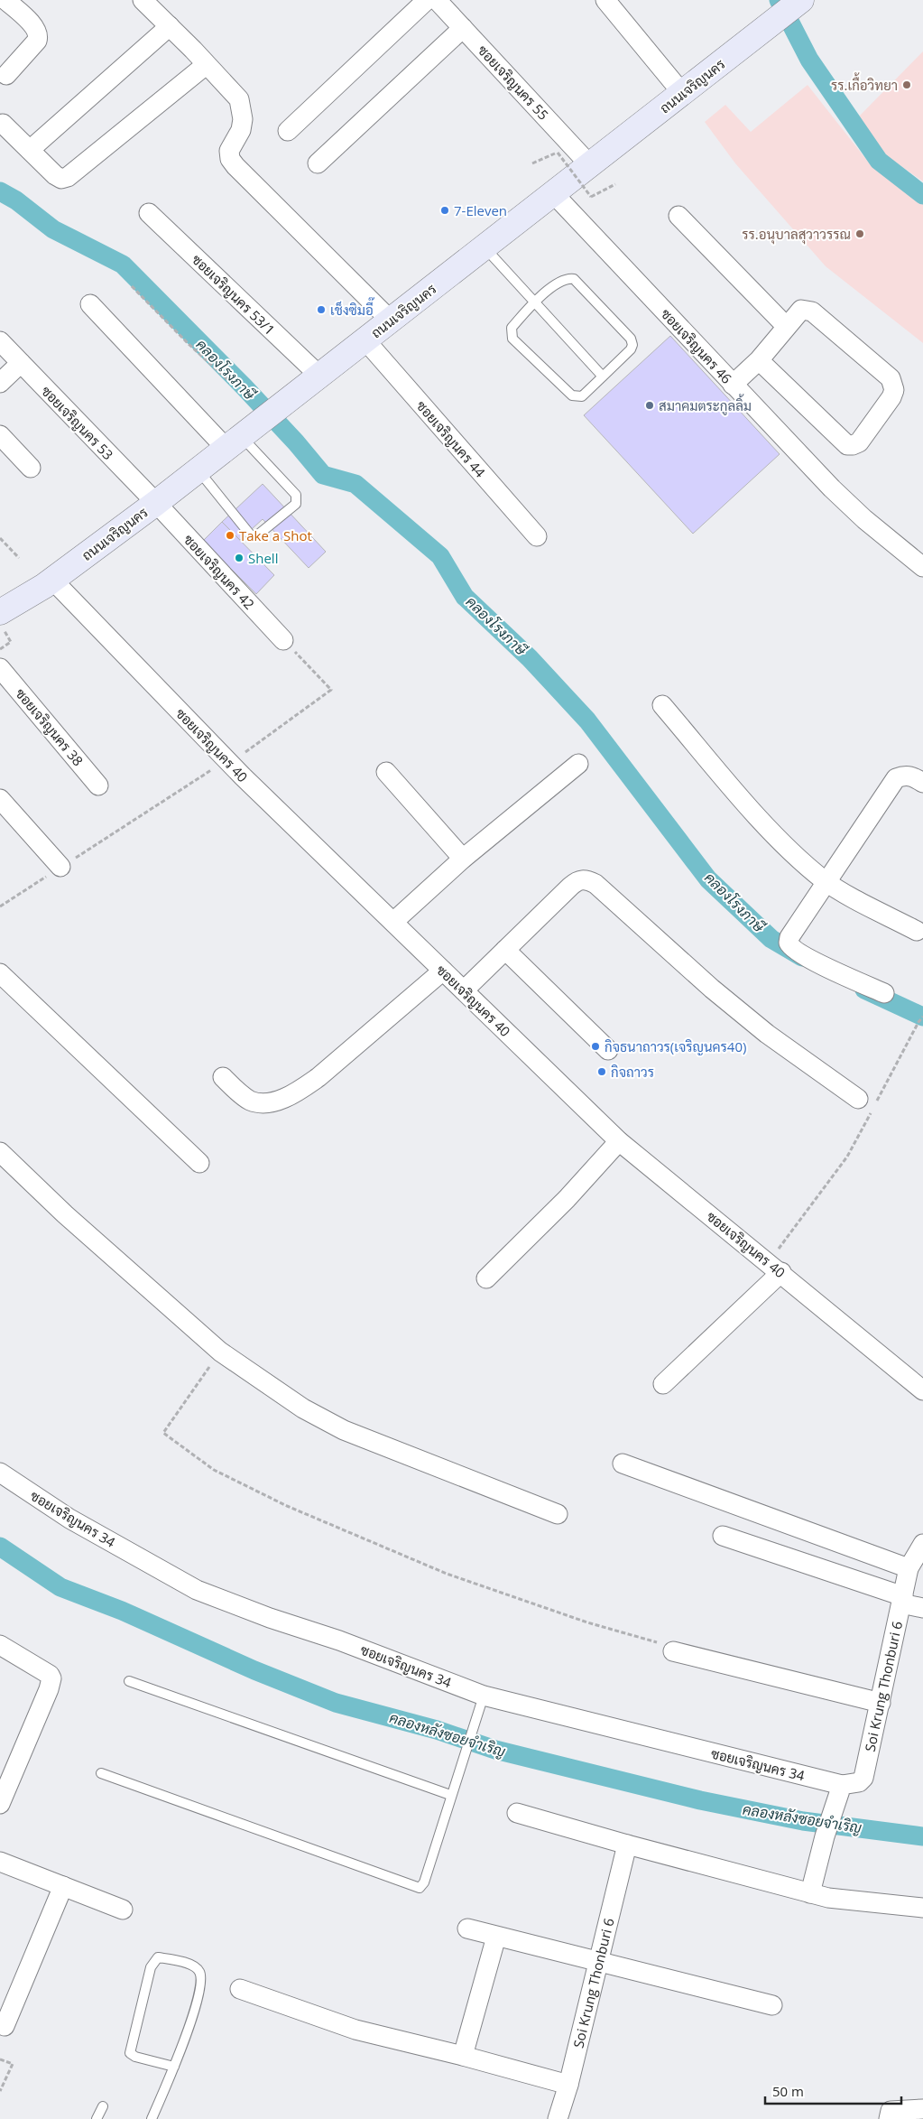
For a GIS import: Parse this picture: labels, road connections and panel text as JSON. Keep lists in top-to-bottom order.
{
  "streets": {
    "main road": ["ถนนเจริญนคร"],
    "street": [
      "ซอยเจริญนคร 55",
      "ซอยเจริญนคร 53/1",
      "ซอยเจริญนคร 46",
      "ซอยเจริญนคร 53",
      "ซอยเจริญนคร 44",
      "ซอยเจริญนคร 42",
      "ซอยเจริญนคร 38",
      "ซอยเจริญนคร 40",
      "ซอยเจริญนคร 34",
      "Soi Krung Thonburi 6"
    ]
  },
  "crossings": [
    ["ซอยเจริญนคร 55", "ถนนเจริญนคร"],
    ["ถนนเจริญนคร", "ซอยเจริญนคร 53/1"],
    ["ถนนเจริญนคร", "ซอยเจริญนคร 46"],
    ["ถนนเจริญนคร", "ซอยเจริญนคร 53"],
    ["ถนนเจริญนคร", "ซอยเจริญนคร 44"],
    ["ถนนเจริญนคร", "ซอยเจริญนคร 42"],
    ["ถนนเจริญนคร", "ซอยเจริญนคร 40"],
    ["ซอยเจริญนคร 53", "ซอยเจริญนคร 42"],
    ["ซอยเจริญนคร 34", "Soi Krung Thonburi 6"]
  ],
  "water": ["คลองโรงภาษี", "คลองหลังซอยจำเริญ"],
  "places": [
    "รร.เกื้อวิทยา",
    "7-Eleven",
    "รร.อนุบาลสุวาวรรณ",
    "เช็งซิมอี๊",
    "สมาคมตระกูลลิ้ม",
    "Take a Shot",
    "Shell",
    "กิจธนาถาวร(เจริญนคร40)",
    "กิจถาวร"
  ],
  "scale_bar": "50 m"
}
